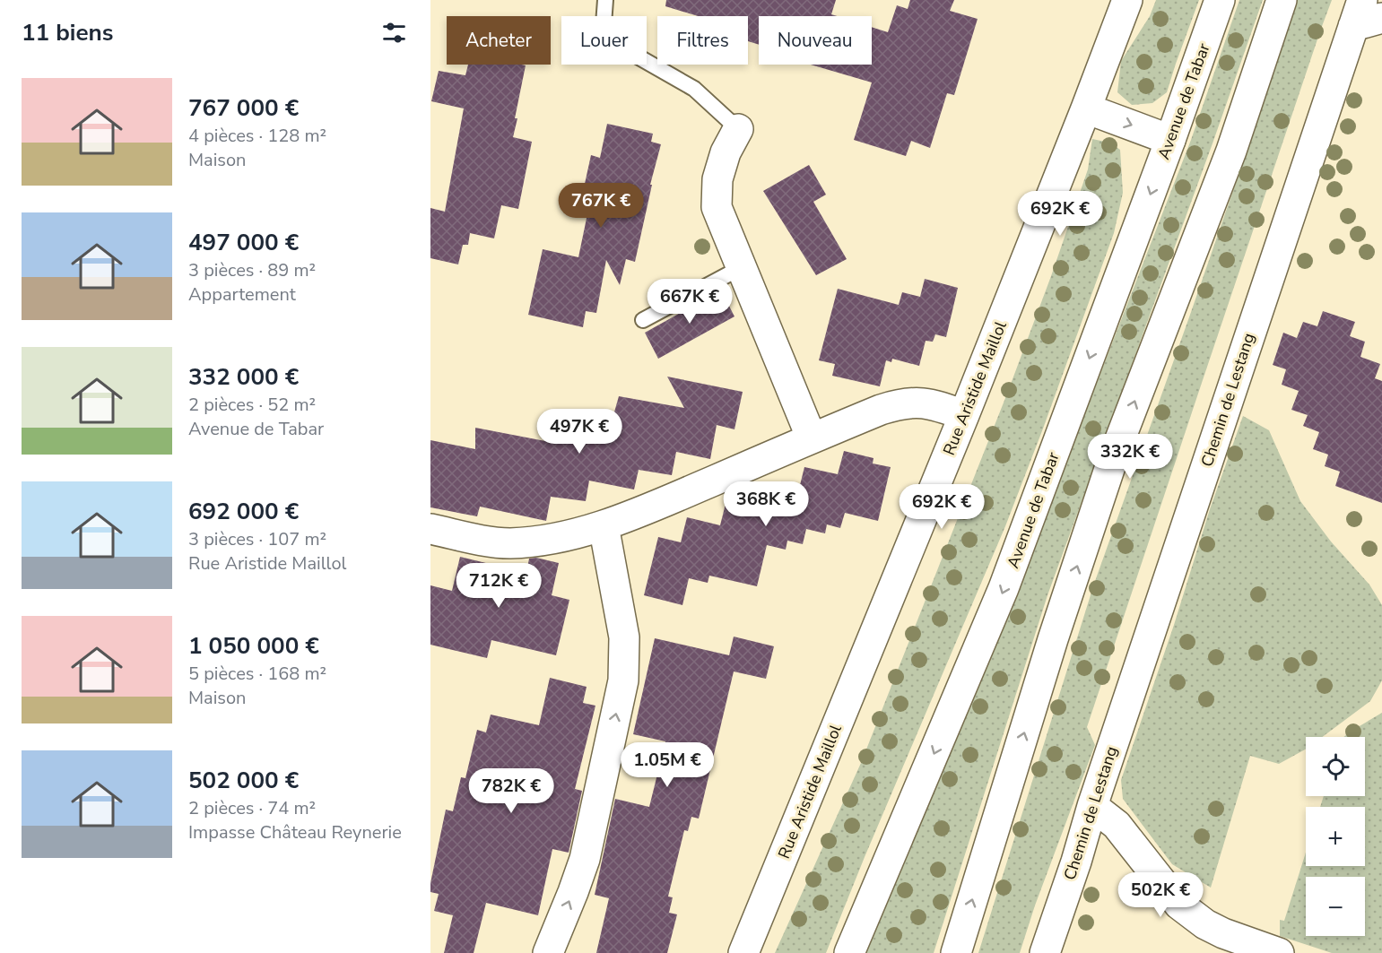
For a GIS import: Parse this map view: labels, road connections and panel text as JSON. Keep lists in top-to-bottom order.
{
  "streets": {
    "street": ["Avenue de Tabar", "Rue Aristide Maillol", "Chemin de Lestang"]
  },
  "page": {
    "heading": "11 biens",
    "chip": [
      "Acheter",
      "Louer",
      "Filtres",
      "Nouveau"
    ],
    "list": [
      {
        "name": "767 000 €",
        "note": "4 pièces · 128 m² · Maison"
      },
      {
        "name": "497 000 €",
        "note": "3 pièces · 89 m² · Appartement"
      },
      {
        "name": "332 000 €",
        "note": "2 pièces · 52 m² · Avenue de Tabar"
      },
      {
        "name": "692 000 €",
        "note": "3 pièces · 107 m² · Rue Aristide Maillol"
      },
      {
        "name": "1 050 000 €",
        "note": "5 pièces · 168 m² · Maison"
      },
      {
        "name": "502 000 €",
        "note": "2 pièces · 74 m² · Impasse Château Reynerie"
      }
    ],
    "price": [
      "767K €",
      "692K €",
      "667K €",
      "497K €",
      "332K €",
      "368K €",
      "692K €",
      "712K €",
      "1.05M €",
      "782K €",
      "502K €"
    ],
    "map_buttons": ["+", "−"]
  }
}
